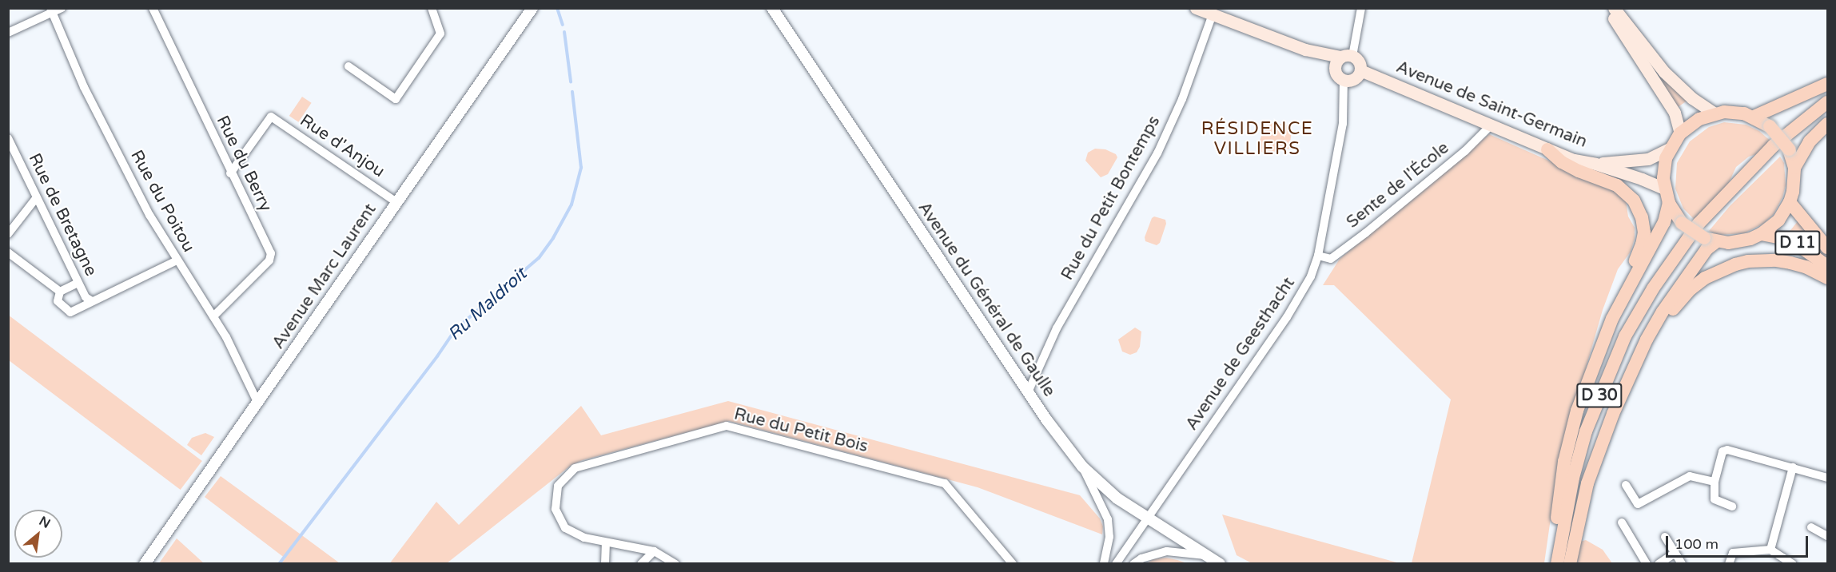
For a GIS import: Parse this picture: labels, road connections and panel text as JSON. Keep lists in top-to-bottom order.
{
  "streets": {
    "main road": ["Avenue de Saint-Germain", "D 11", "D 30"],
    "street": [
      "Rue d'Anjou",
      "Rue du Berry",
      "Sente de l'École",
      "Rue du Petit Bontemps",
      "Rue du Poitou",
      "Rue de Bretagne",
      "Avenue Marc Laurent",
      "Avenue du Général de Gaulle",
      "Avenue de Geesthacht",
      "Rue du Petit Bois"
    ]
  },
  "crossings": [
    ["Avenue de Saint-Germain", "Sente de l'École"],
    ["Avenue de Saint-Germain", "D 11"],
    ["Avenue de Saint-Germain", "Avenue de Geesthacht"],
    ["Rue d'Anjou", "Rue du Berry"],
    ["Rue d'Anjou", "Avenue Marc Laurent"],
    ["Rue du Berry", "Rue du Poitou"],
    ["Sente de l'École", "Avenue de Geesthacht"],
    ["Rue du Petit Bontemps", "Avenue du Général de Gaulle"],
    ["Rue du Poitou", "Avenue Marc Laurent"],
    ["Avenue du Général de Gaulle", "Avenue de Geesthacht"]
  ],
  "districts": ["RÉSIDENCE VILLIERS"],
  "water": ["Ru Maldroit"],
  "scale_bar": "100 m",
  "north": "top right"
}
